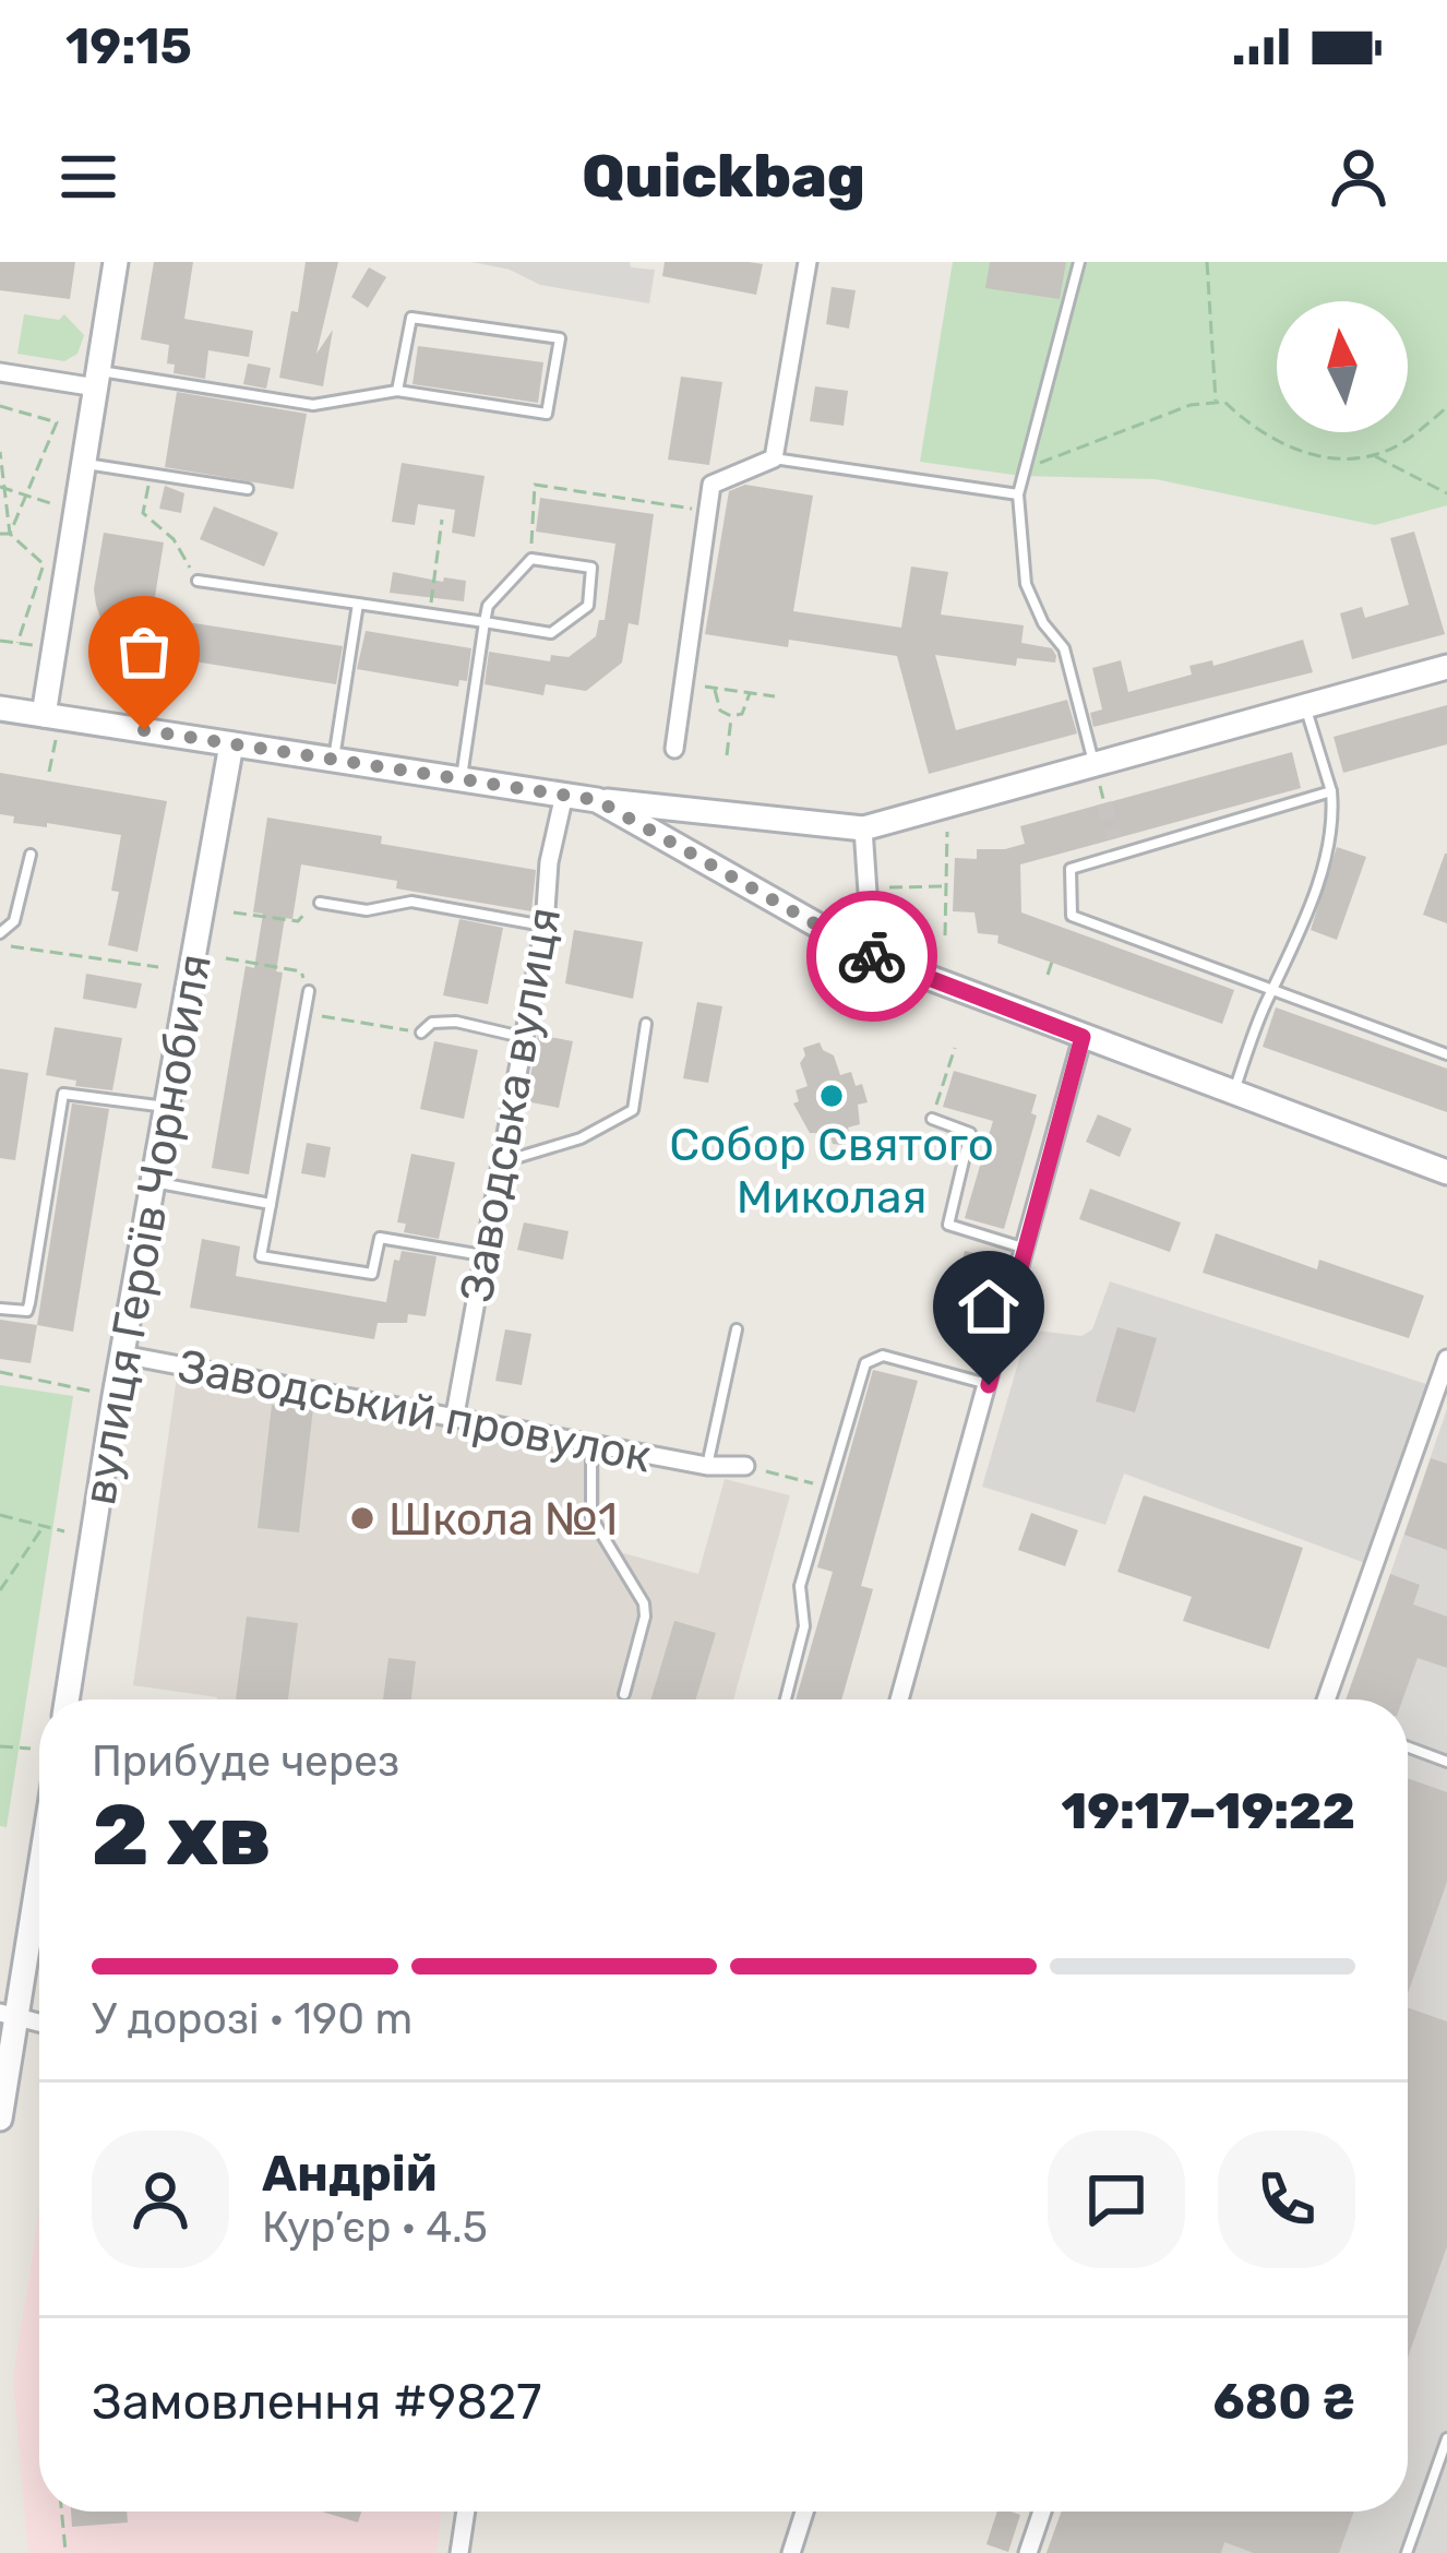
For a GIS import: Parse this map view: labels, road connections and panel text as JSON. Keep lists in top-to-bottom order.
{
  "streets": {
    "main road": ["вулиця Героїв Чорнобиля"],
    "street": ["Заводська вулиця", "Заводський провулок"]
  },
  "crossings": [
    ["Заводська вулиця", "Заводський провулок"],
    ["вулиця Героїв Чорнобиля", "Заводський провулок"]
  ],
  "places": ["Собор Святого Миколая", "Школа №1"],
  "north": "top",
  "page": {
    "status": "19:15",
    "header": "Quickbag",
    "heading": ["2 хв", "Прибуде через", "19:17–19:22"],
    "panel": [
      "Андрій",
      "Кур’єр · 4.5",
      "Замовлення #9827",
      "680 ₴"
    ],
    "bar": "У дорозі · 190 m"
  }
}
